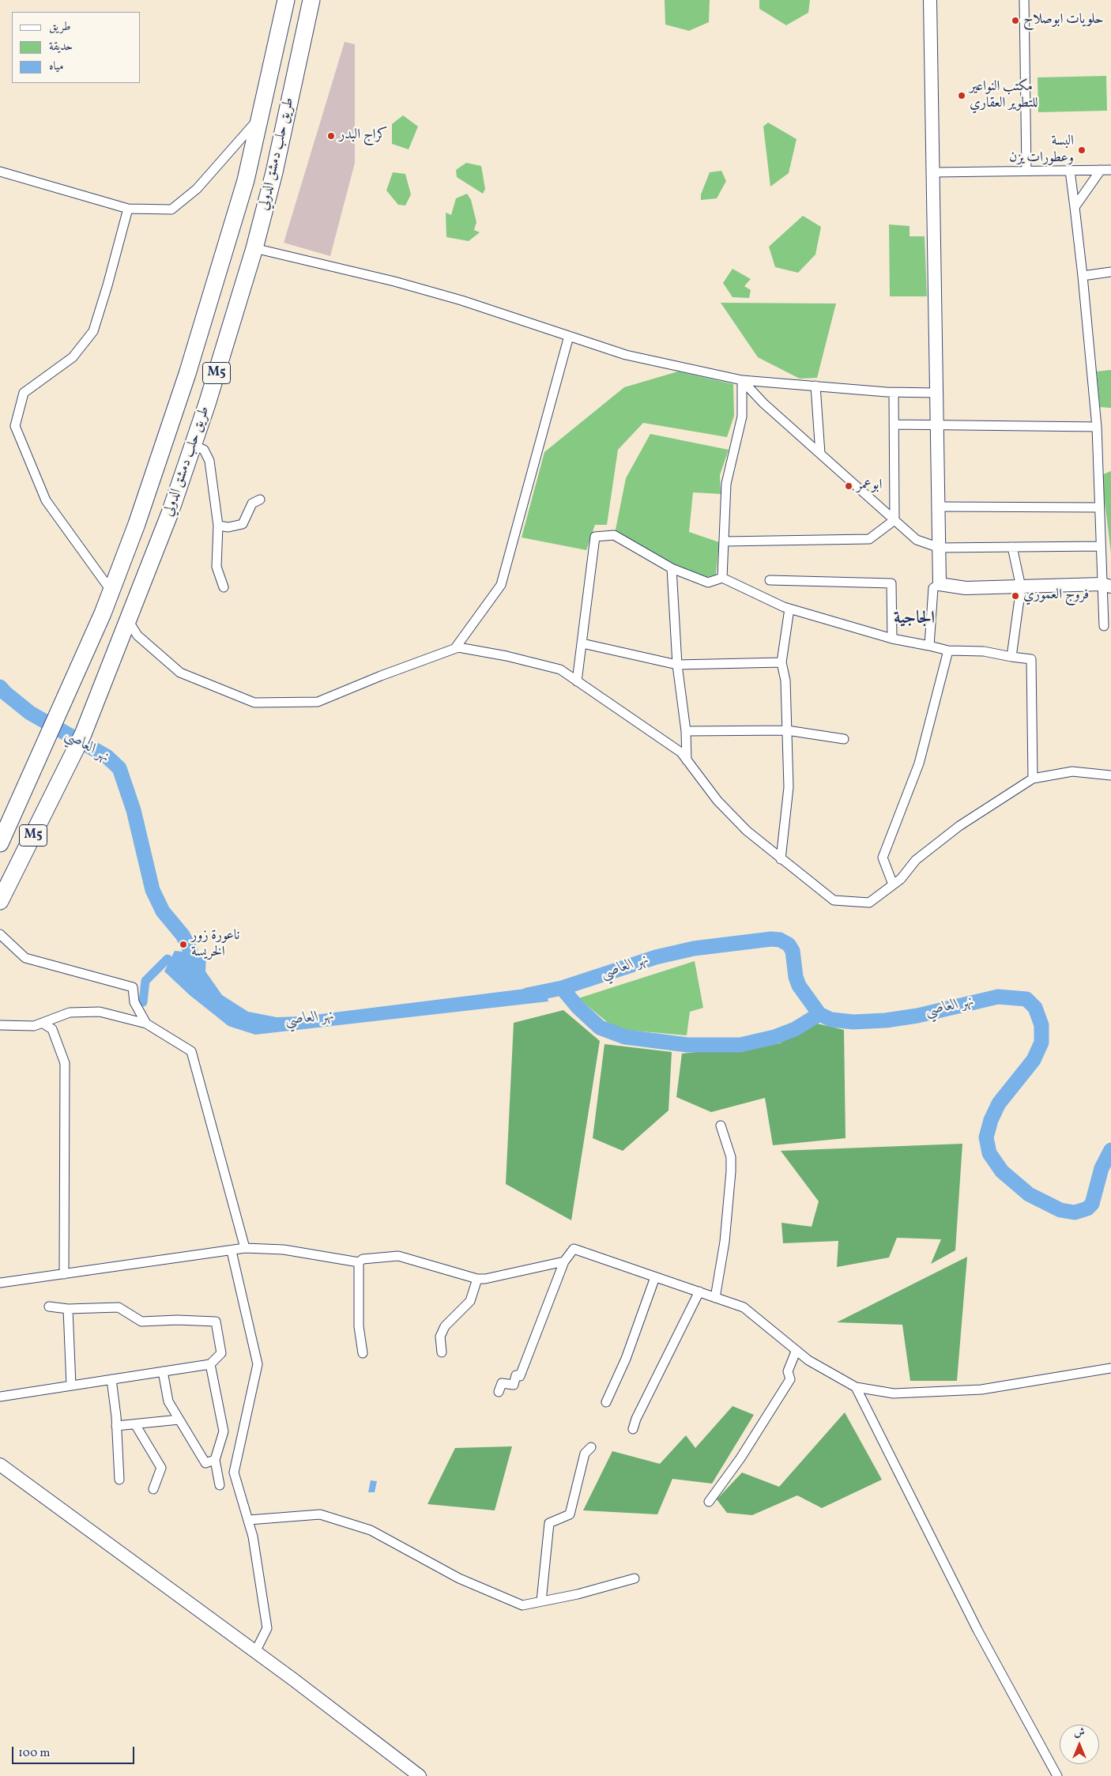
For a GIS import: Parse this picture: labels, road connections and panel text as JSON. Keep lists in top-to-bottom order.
{
  "streets": {
    "highway": ["طريق حلب دمشق الدولي", "M5"]
  },
  "districts": ["الجاجية"],
  "water": ["نهر العاصي"],
  "places": [
    "حلويات ابوصلاح",
    "مكتب النواعير للتطوير العقاري",
    "كراج البدر",
    "البسة وعطورات يزن",
    "ابوعمر",
    "فروج العموري",
    "ناعورة زور الخريسة"
  ],
  "legend": ["طريق", "حديقة", "مياه"],
  "scale_bar": "100 m",
  "north": "top"
}
